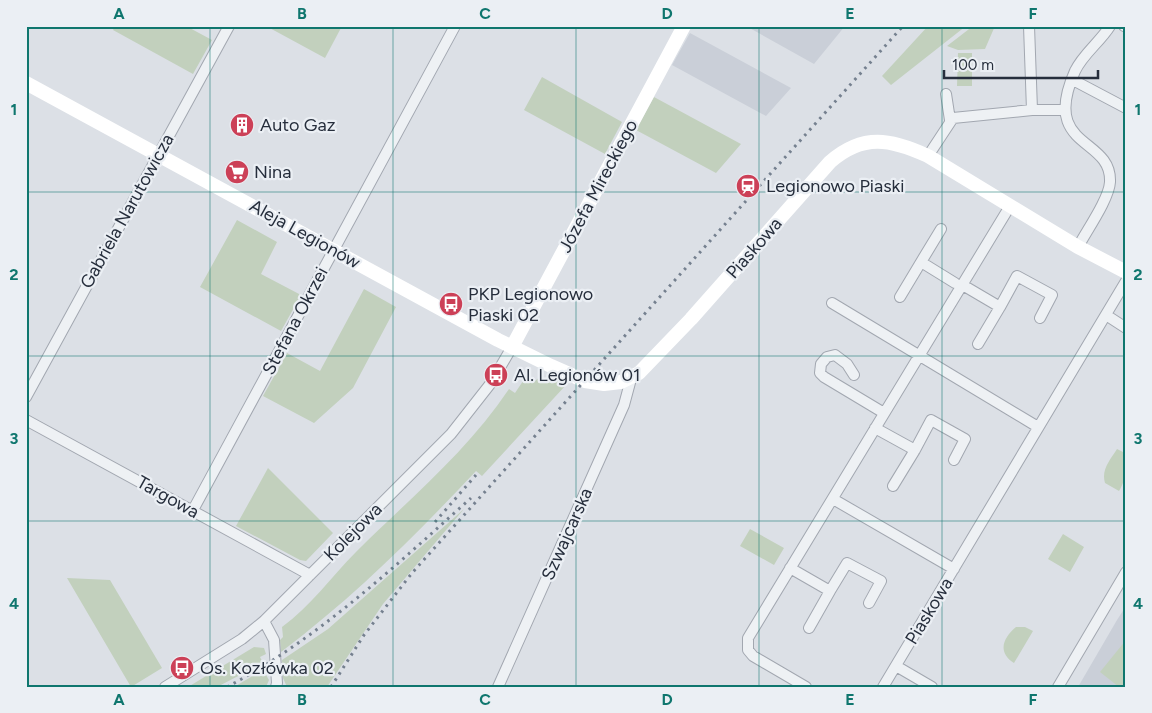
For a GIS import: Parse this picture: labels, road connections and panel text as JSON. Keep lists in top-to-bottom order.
{
  "streets": {
    "street": [
      "Józefa Mireckiego",
      "Gabriela Narutowicza",
      "Aleja Legionów",
      "Piaskowa",
      "Stefana Okrzei",
      "Targowa",
      "Kolejowa",
      "Szwajcarska"
    ]
  },
  "crossings": [
    ["Józefa Mireckiego", "Aleja Legionów"],
    ["Józefa Mireckiego", "Kolejowa"],
    ["Gabriela Narutowicza", "Aleja Legionów"],
    ["Aleja Legionów", "Piaskowa"],
    ["Aleja Legionów", "Stefana Okrzei"],
    ["Aleja Legionów", "Kolejowa"],
    ["Piaskowa", "Szwajcarska"],
    ["Stefana Okrzei", "Targowa"],
    ["Targowa", "Kolejowa"]
  ],
  "places": {
    "building": ["Auto Gaz"],
    "supermarket": ["Nina"],
    "station": ["Legionowo Piaski"],
    "bus stop": ["PKP Legionowo Piaski 02", "Al. Legionów 01", "Os. Kozłówka 02"]
  },
  "scale_bar": "100 m",
  "grid": {
    "columns": [
      "A",
      "B",
      "C",
      "D",
      "E",
      "F"
    ],
    "rows": [
      "1",
      "2",
      "3",
      "4"
    ]
  }
}
